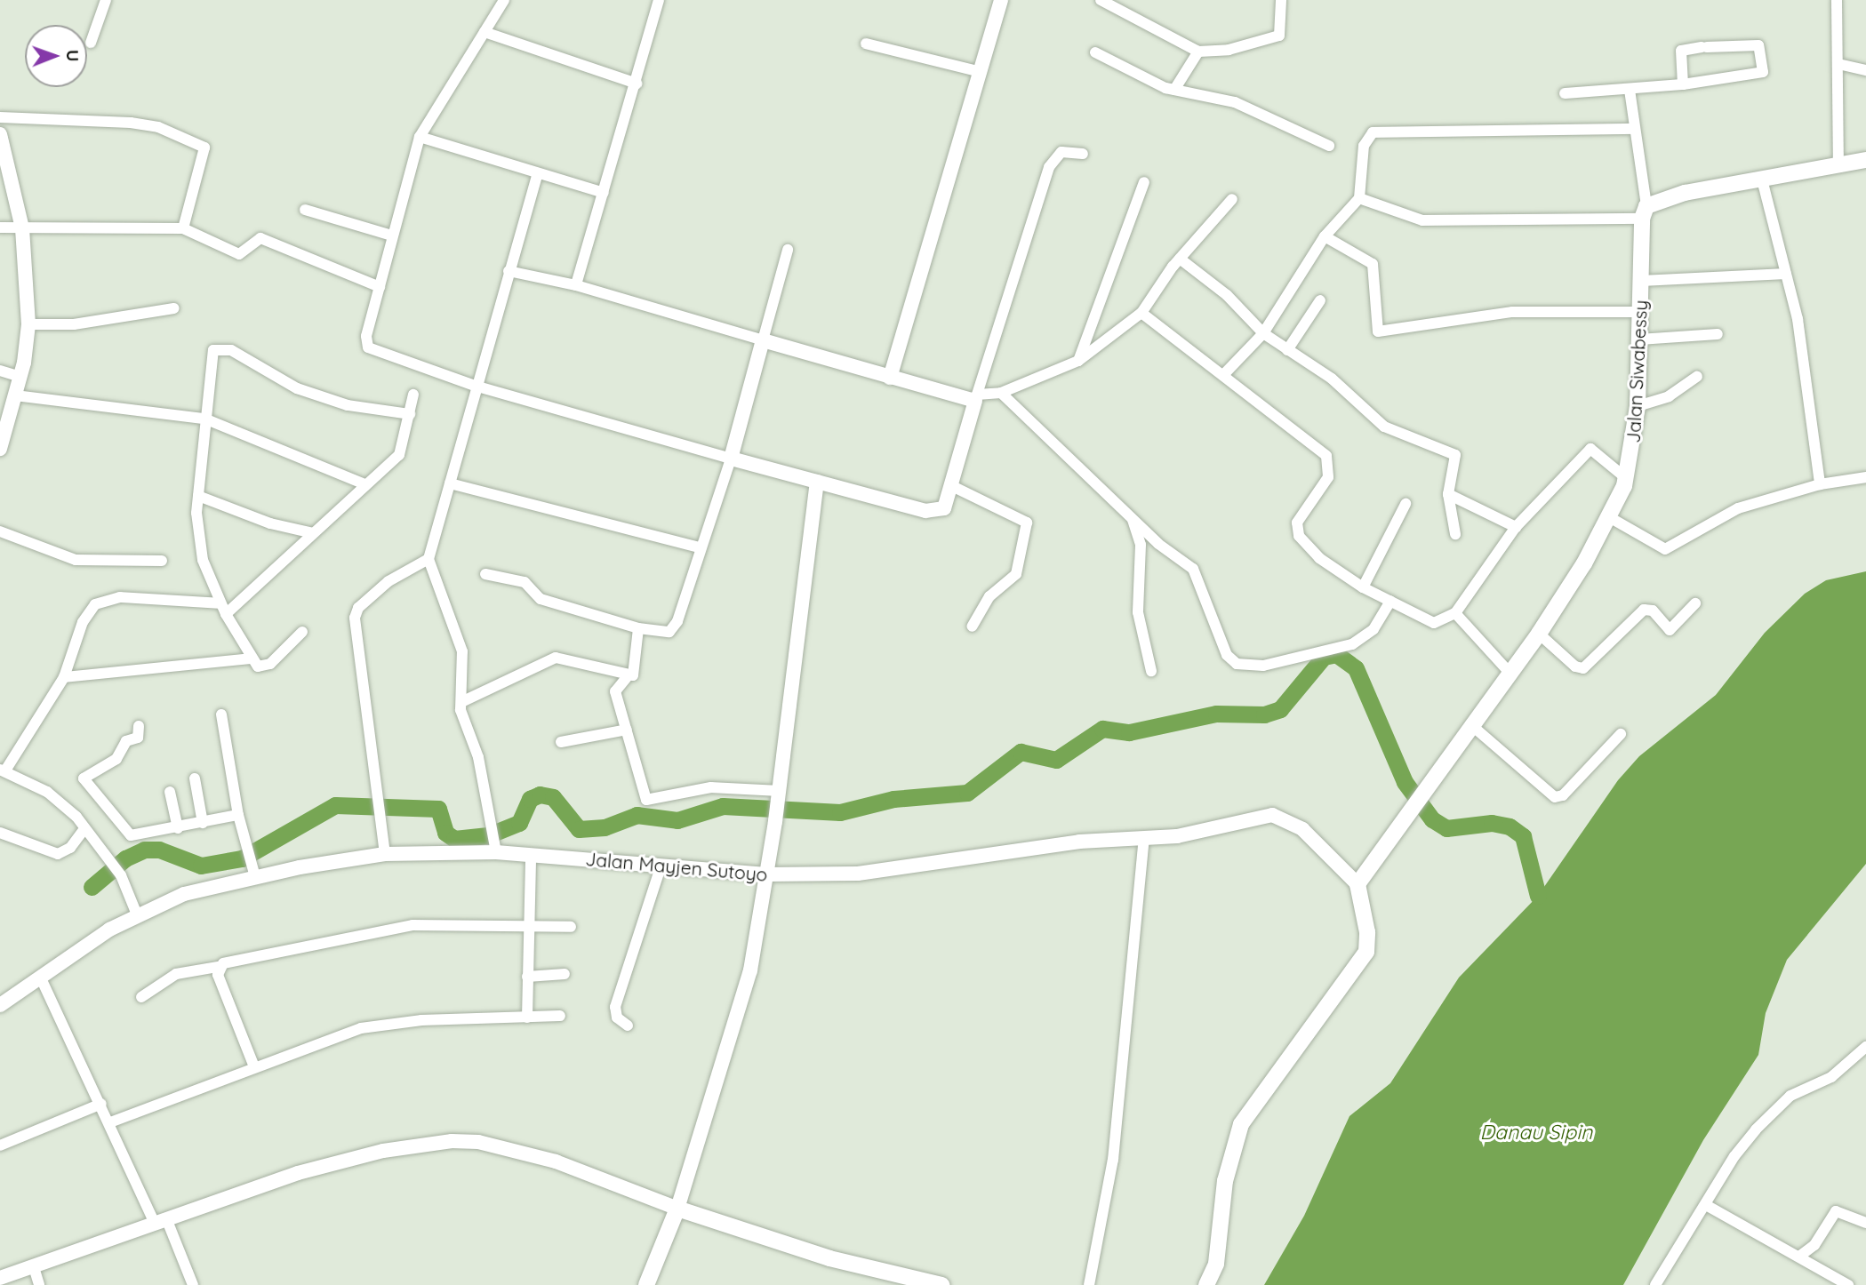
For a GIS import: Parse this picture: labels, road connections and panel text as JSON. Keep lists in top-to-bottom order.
{
  "streets": {
    "main road": ["Jalan Siwabessy"],
    "street": ["Jalan Mayjen Sutoyo"]
  },
  "crossings": [
    ["Jalan Siwabessy", "Jalan Mayjen Sutoyo"]
  ],
  "water": ["Danau Sipin"],
  "north": "right"
}
